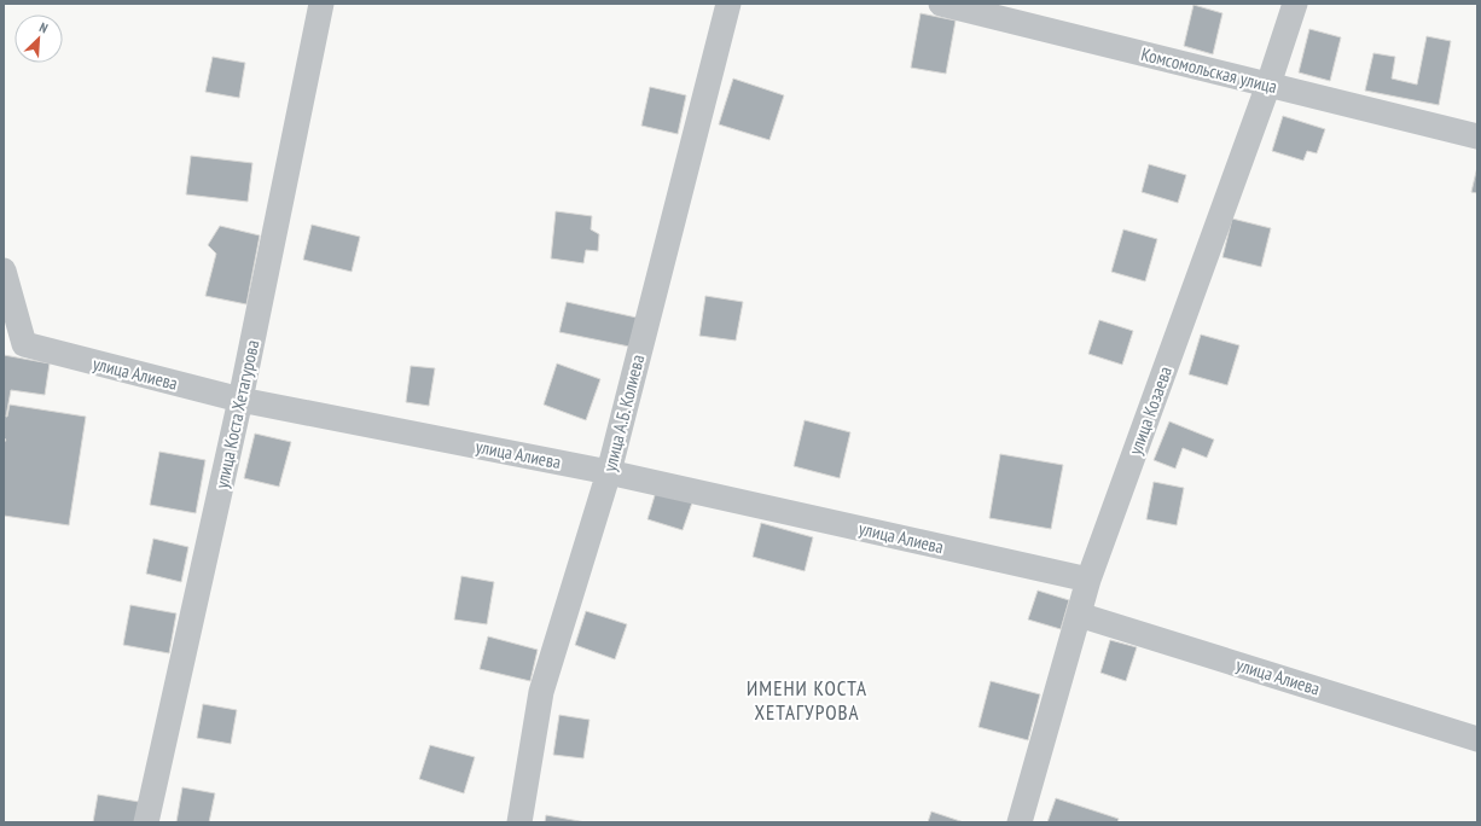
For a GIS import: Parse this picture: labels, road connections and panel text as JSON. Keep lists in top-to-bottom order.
{
  "streets": {
    "street": [
      "Комсомольская улица",
      "улица Алиева",
      "улица Козаева",
      "улица А.Б. Колиева",
      "улица Коста Хетагурова"
    ]
  },
  "crossings": [
    ["Комсомольская улица", "улица Козаева"],
    ["улица Алиева", "улица Козаева"],
    ["улица Алиева", "улица А.Б. Колиева"],
    ["улица Алиева", "улица Коста Хетагурова"]
  ],
  "districts": ["ИМЕНИ КОСТА ХЕТАГУРОВА"],
  "north": "top right"
}
